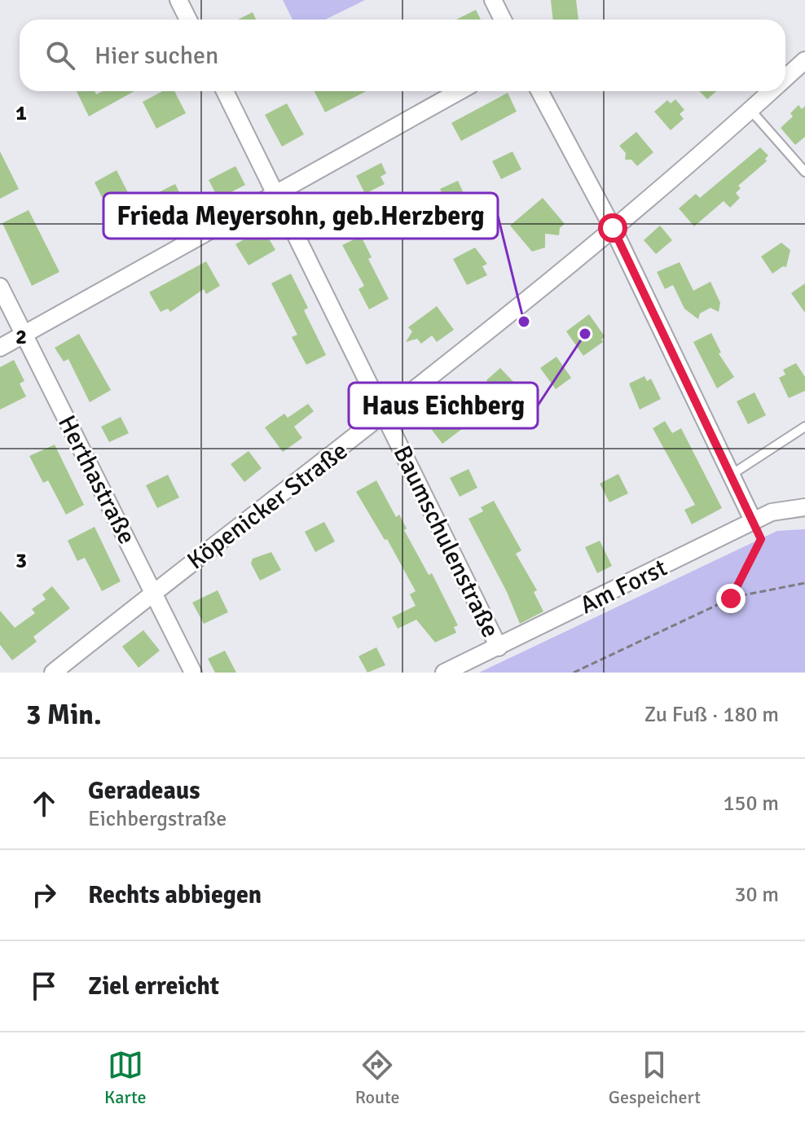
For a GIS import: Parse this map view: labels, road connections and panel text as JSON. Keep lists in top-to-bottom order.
{
  "streets": {
    "street": [
      "Herthastraße",
      "Köpenicker Straße",
      "Baumschulenstraße",
      "Am Forst"
    ]
  },
  "crossings": [
    ["Herthastraße", "Köpenicker Straße"],
    ["Köpenicker Straße", "Baumschulenstraße"],
    ["Baumschulenstraße", "Am Forst"]
  ],
  "places": ["Frieda Meyersohn, geb.Herzberg", "Haus Eichberg"],
  "page": {
    "search": "Hier suchen",
    "heading": ["3 Min.", "Zu Fuß · 180 m"],
    "list": [
      ["Geradeaus", "Eichbergstraße", "150 m"],
      ["Rechts abbiegen", "30 m"],
      "Ziel erreicht"
    ],
    "nav": ["Karte", "Route", "Gespeichert"]
  },
  "grid": {
    "rows": ["1", "2", "3"]
  }
}
